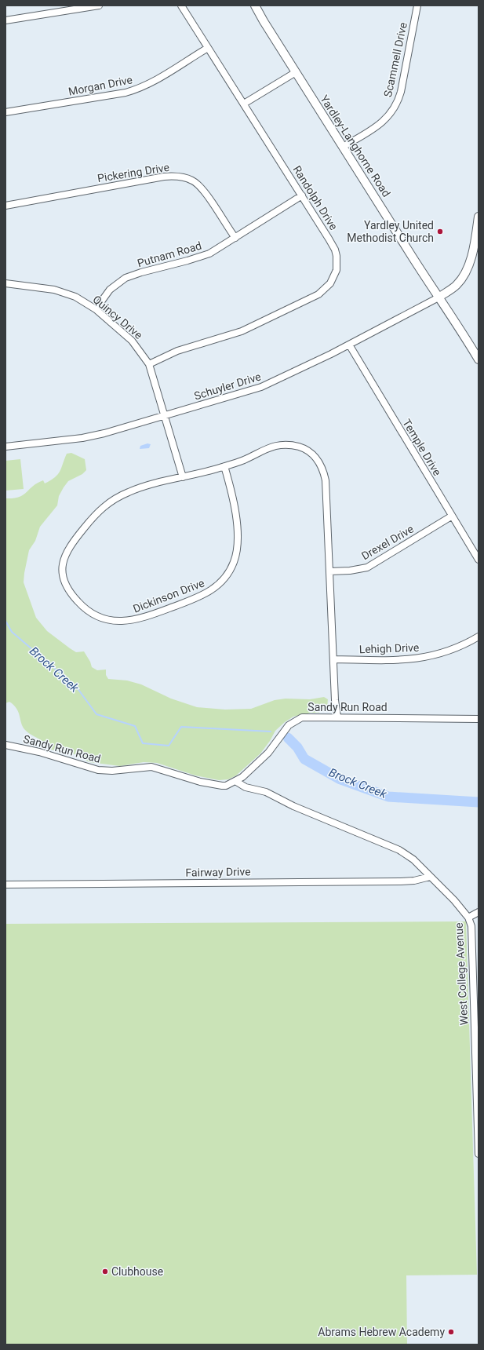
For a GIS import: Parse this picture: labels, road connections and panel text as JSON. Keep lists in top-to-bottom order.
{
  "streets": {
    "main road": ["Yardley-Langhorne Road"],
    "street": [
      "Scammell Drive",
      "Morgan Drive",
      "Pickering Drive",
      "Randolph Drive",
      "Putnam Road",
      "Quincy Drive",
      "Schuyler Drive",
      "Temple Drive",
      "Drexel Drive",
      "Dickinson Drive",
      "Lehigh Drive",
      "Sandy Run Road",
      "Fairway Drive",
      "West College Avenue"
    ]
  },
  "crossings": [
    ["Scammell Drive", "Yardley-Langhorne Road"],
    ["Morgan Drive", "Randolph Drive"],
    ["Yardley-Langhorne Road", "Schuyler Drive"],
    ["Pickering Drive", "Putnam Road"],
    ["Randolph Drive", "Putnam Road"],
    ["Randolph Drive", "Quincy Drive"],
    ["Putnam Road", "Quincy Drive"],
    ["Quincy Drive", "Schuyler Drive"],
    ["Quincy Drive", "Dickinson Drive"],
    ["Schuyler Drive", "Temple Drive"],
    ["Temple Drive", "Drexel Drive"],
    ["Drexel Drive", "Dickinson Drive"],
    ["Dickinson Drive", "Lehigh Drive"],
    ["Dickinson Drive", "Sandy Run Road"],
    ["Sandy Run Road", "West College Avenue"],
    ["Fairway Drive", "West College Avenue"]
  ],
  "water": ["Brock Creek"],
  "places": ["Yardley United Methodist Church", "Clubhouse", "Abrams Hebrew Academy"]
}
